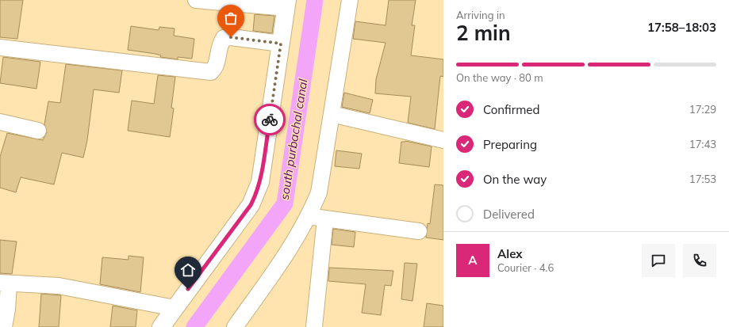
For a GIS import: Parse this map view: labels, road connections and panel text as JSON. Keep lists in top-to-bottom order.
{
  "water": ["south purbachal canal"],
  "page": {
    "heading": ["2 min", "Arriving in", "17:58–18:03"],
    "panel": ["Alex", "Courier · 4.6"],
    "bar": "On the way · 80 m",
    "list": [
      ["Confirmed", "17:29"],
      ["Preparing", "17:43"],
      ["On the way", "17:53"],
      "Delivered"
    ],
    "round": "A"
  }
}
